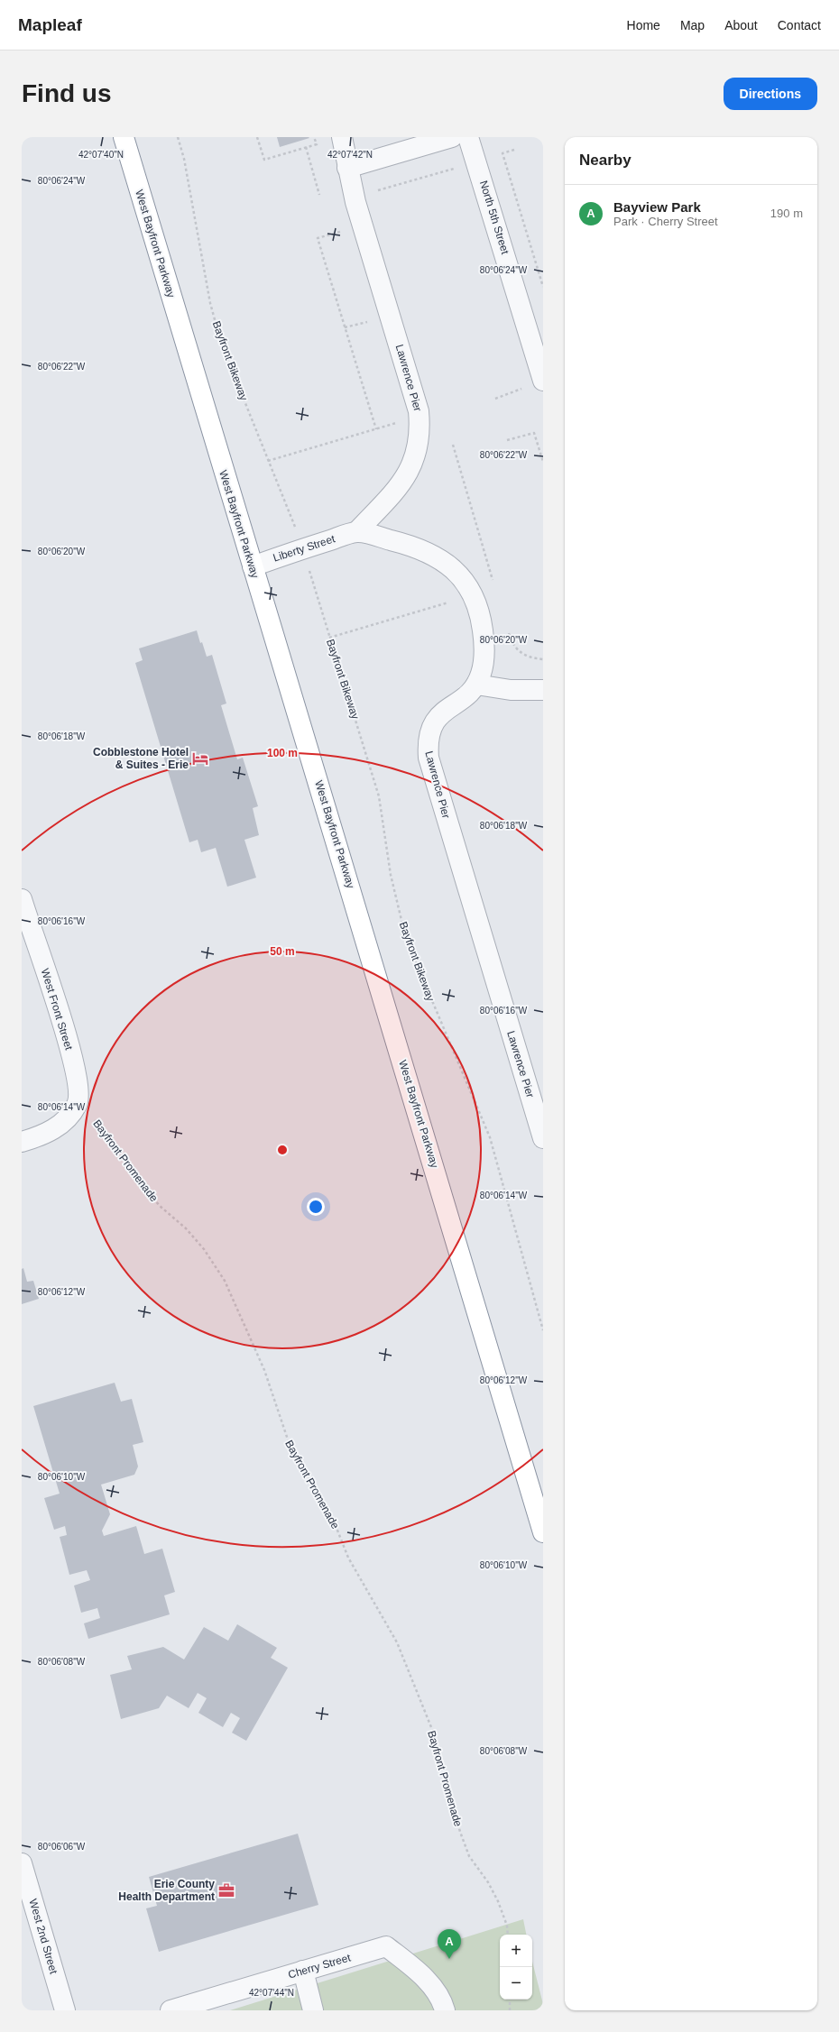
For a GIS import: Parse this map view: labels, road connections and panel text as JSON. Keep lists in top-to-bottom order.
{
  "streets": {
    "highway": ["West Bayfront Parkway"],
    "street": [
      "North 5th Street",
      "Lawrence Pier",
      "Liberty Street",
      "West Front Street",
      "West 2nd Street",
      "Cherry Street"
    ],
    "path": ["Bayfront Bikeway", "Bayfront Promenade"]
  },
  "crossings": [
    ["West Bayfront Parkway", "Liberty Street"],
    ["Lawrence Pier", "Liberty Street"],
    ["West Front Street", "Bayfront Promenade"]
  ],
  "places": {
    "hotel": ["Cobblestone Hotel & Suites - Erie"],
    "office": ["Erie County Health Department"]
  },
  "page": {
    "header": "Mapleaf",
    "nav": [
      "Home",
      "Map",
      "About",
      "Contact"
    ],
    "buttons": "Directions",
    "title": "Find us",
    "heading": "Nearby",
    "list": [
      {
        "mark": "A",
        "name": "Bayview Park",
        "note": "Park · Cherry Street",
        "value": "190 m"
      }
    ],
    "pins": "A",
    "map_buttons": ["+", "−"]
  },
  "coordinates": [
    "42°07'40\"N",
    "42°07'42\"N",
    "80°06'24\"W",
    "80°06'22\"W",
    "80°06'20\"W",
    "80°06'18\"W",
    "80°06'16\"W",
    "80°06'14\"W",
    "80°06'12\"W",
    "80°06'10\"W",
    "80°06'08\"W",
    "80°06'06\"W",
    "42°07'44\"N"
  ],
  "rings": ["100 m", "50 m"]
}
